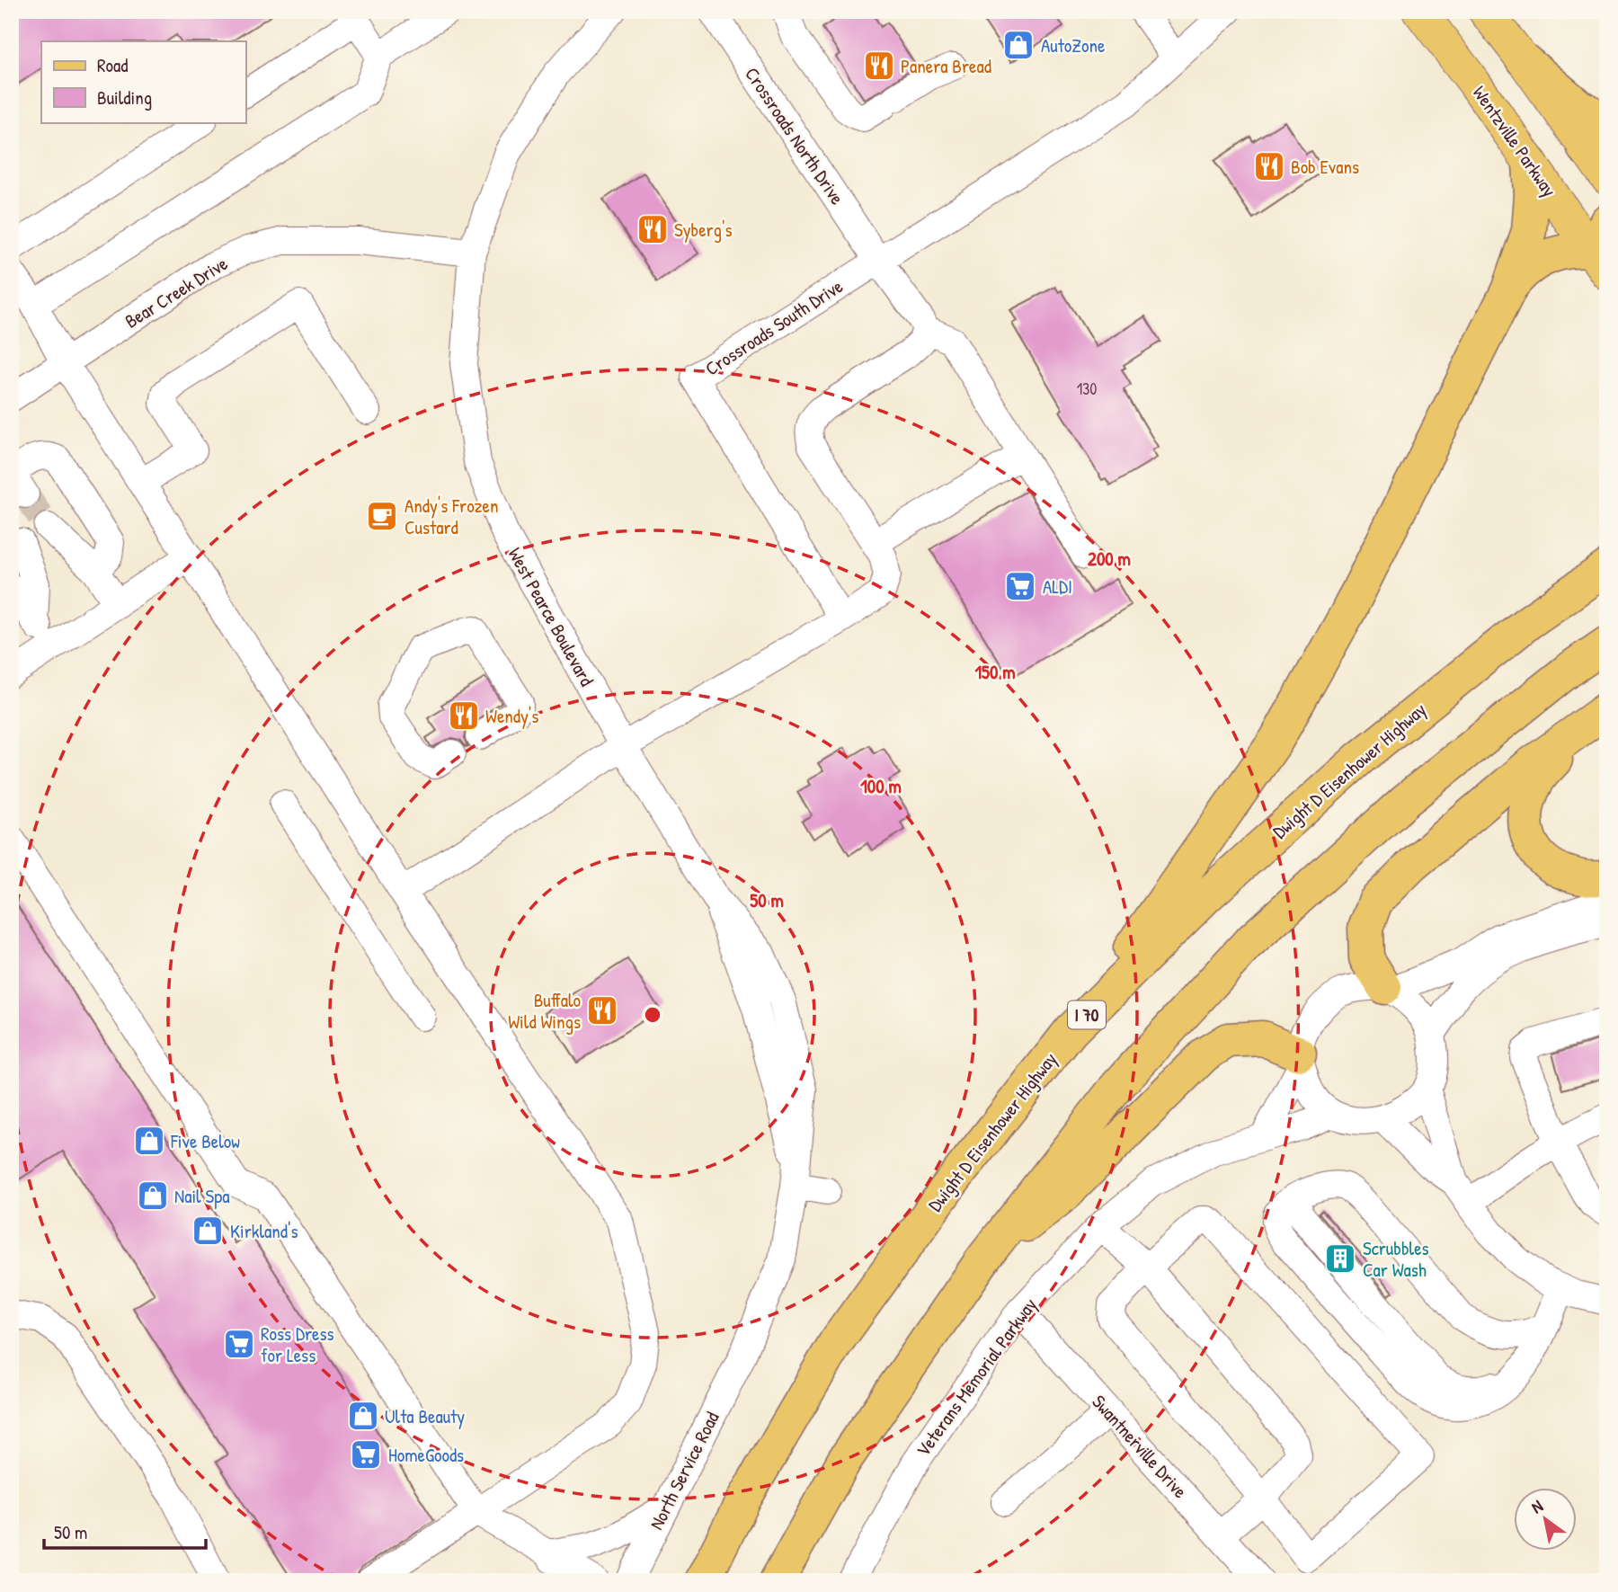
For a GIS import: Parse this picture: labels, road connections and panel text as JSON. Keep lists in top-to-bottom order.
{
  "streets": {
    "highway": ["Dwight D Eisenhower Highway", "I 70"],
    "main road": ["Wentzville Parkway"],
    "street": [
      "Crossroads North Drive",
      "Bear Creek Drive",
      "Crossroads South Drive",
      "West Pearce Boulevard",
      "Veterans Memorial Parkway",
      "Swantnerville Drive",
      "North Service Road"
    ]
  },
  "crossings": [
    ["Crossroads North Drive", "Crossroads South Drive"],
    ["Bear Creek Drive", "West Pearce Boulevard"],
    ["West Pearce Boulevard", "North Service Road"],
    ["Veterans Memorial Parkway", "Swantnerville Drive"]
  ],
  "places": {
    "shop": [
      "AutoZone",
      "Five Below",
      "Nail Spa",
      "Kirkland's",
      "Ulta Beauty"
    ],
    "restaurant": [
      "Panera Bread",
      "Bob Evans",
      "Syberg's",
      "Wendy's",
      "Buffalo Wild Wings"
    ],
    "cafe": ["Andy's Frozen Custard"],
    "supermarket": ["ALDI", "Ross Dress for Less", "HomeGoods"],
    "building": ["Scrubbles Car Wash"]
  },
  "house_numbers": ["130"],
  "legend": ["Road", "Building"],
  "scale_bar": "50 m",
  "north": "top left",
  "rings": [
    "200 m",
    "150 m",
    "100 m",
    "50 m"
  ]
}
